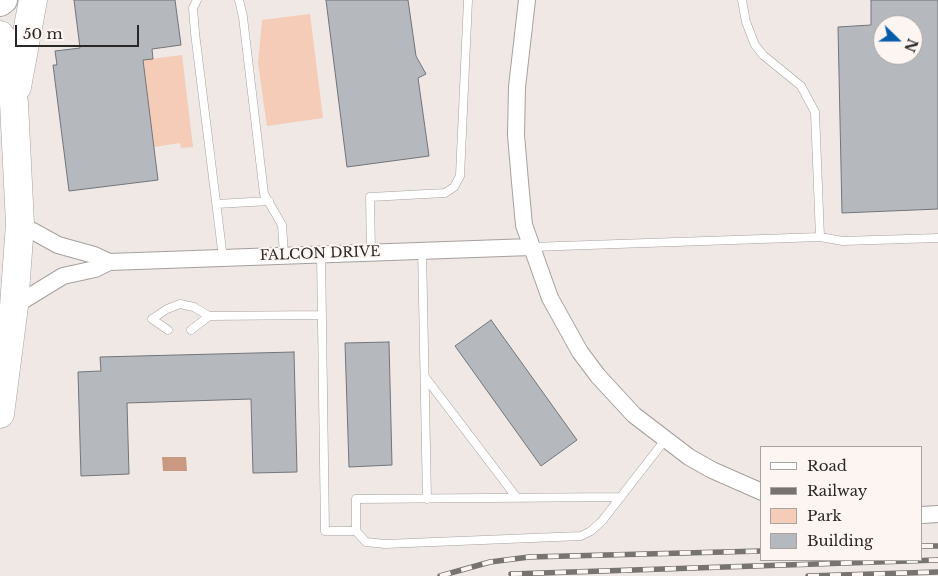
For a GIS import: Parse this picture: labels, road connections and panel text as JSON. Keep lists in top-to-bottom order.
{
  "streets": {
    "street": ["FALCON DRIVE"]
  },
  "legend": [
    "Road",
    "Railway",
    "Park",
    "Building"
  ],
  "scale_bar": "50 m",
  "north": "right"
}
